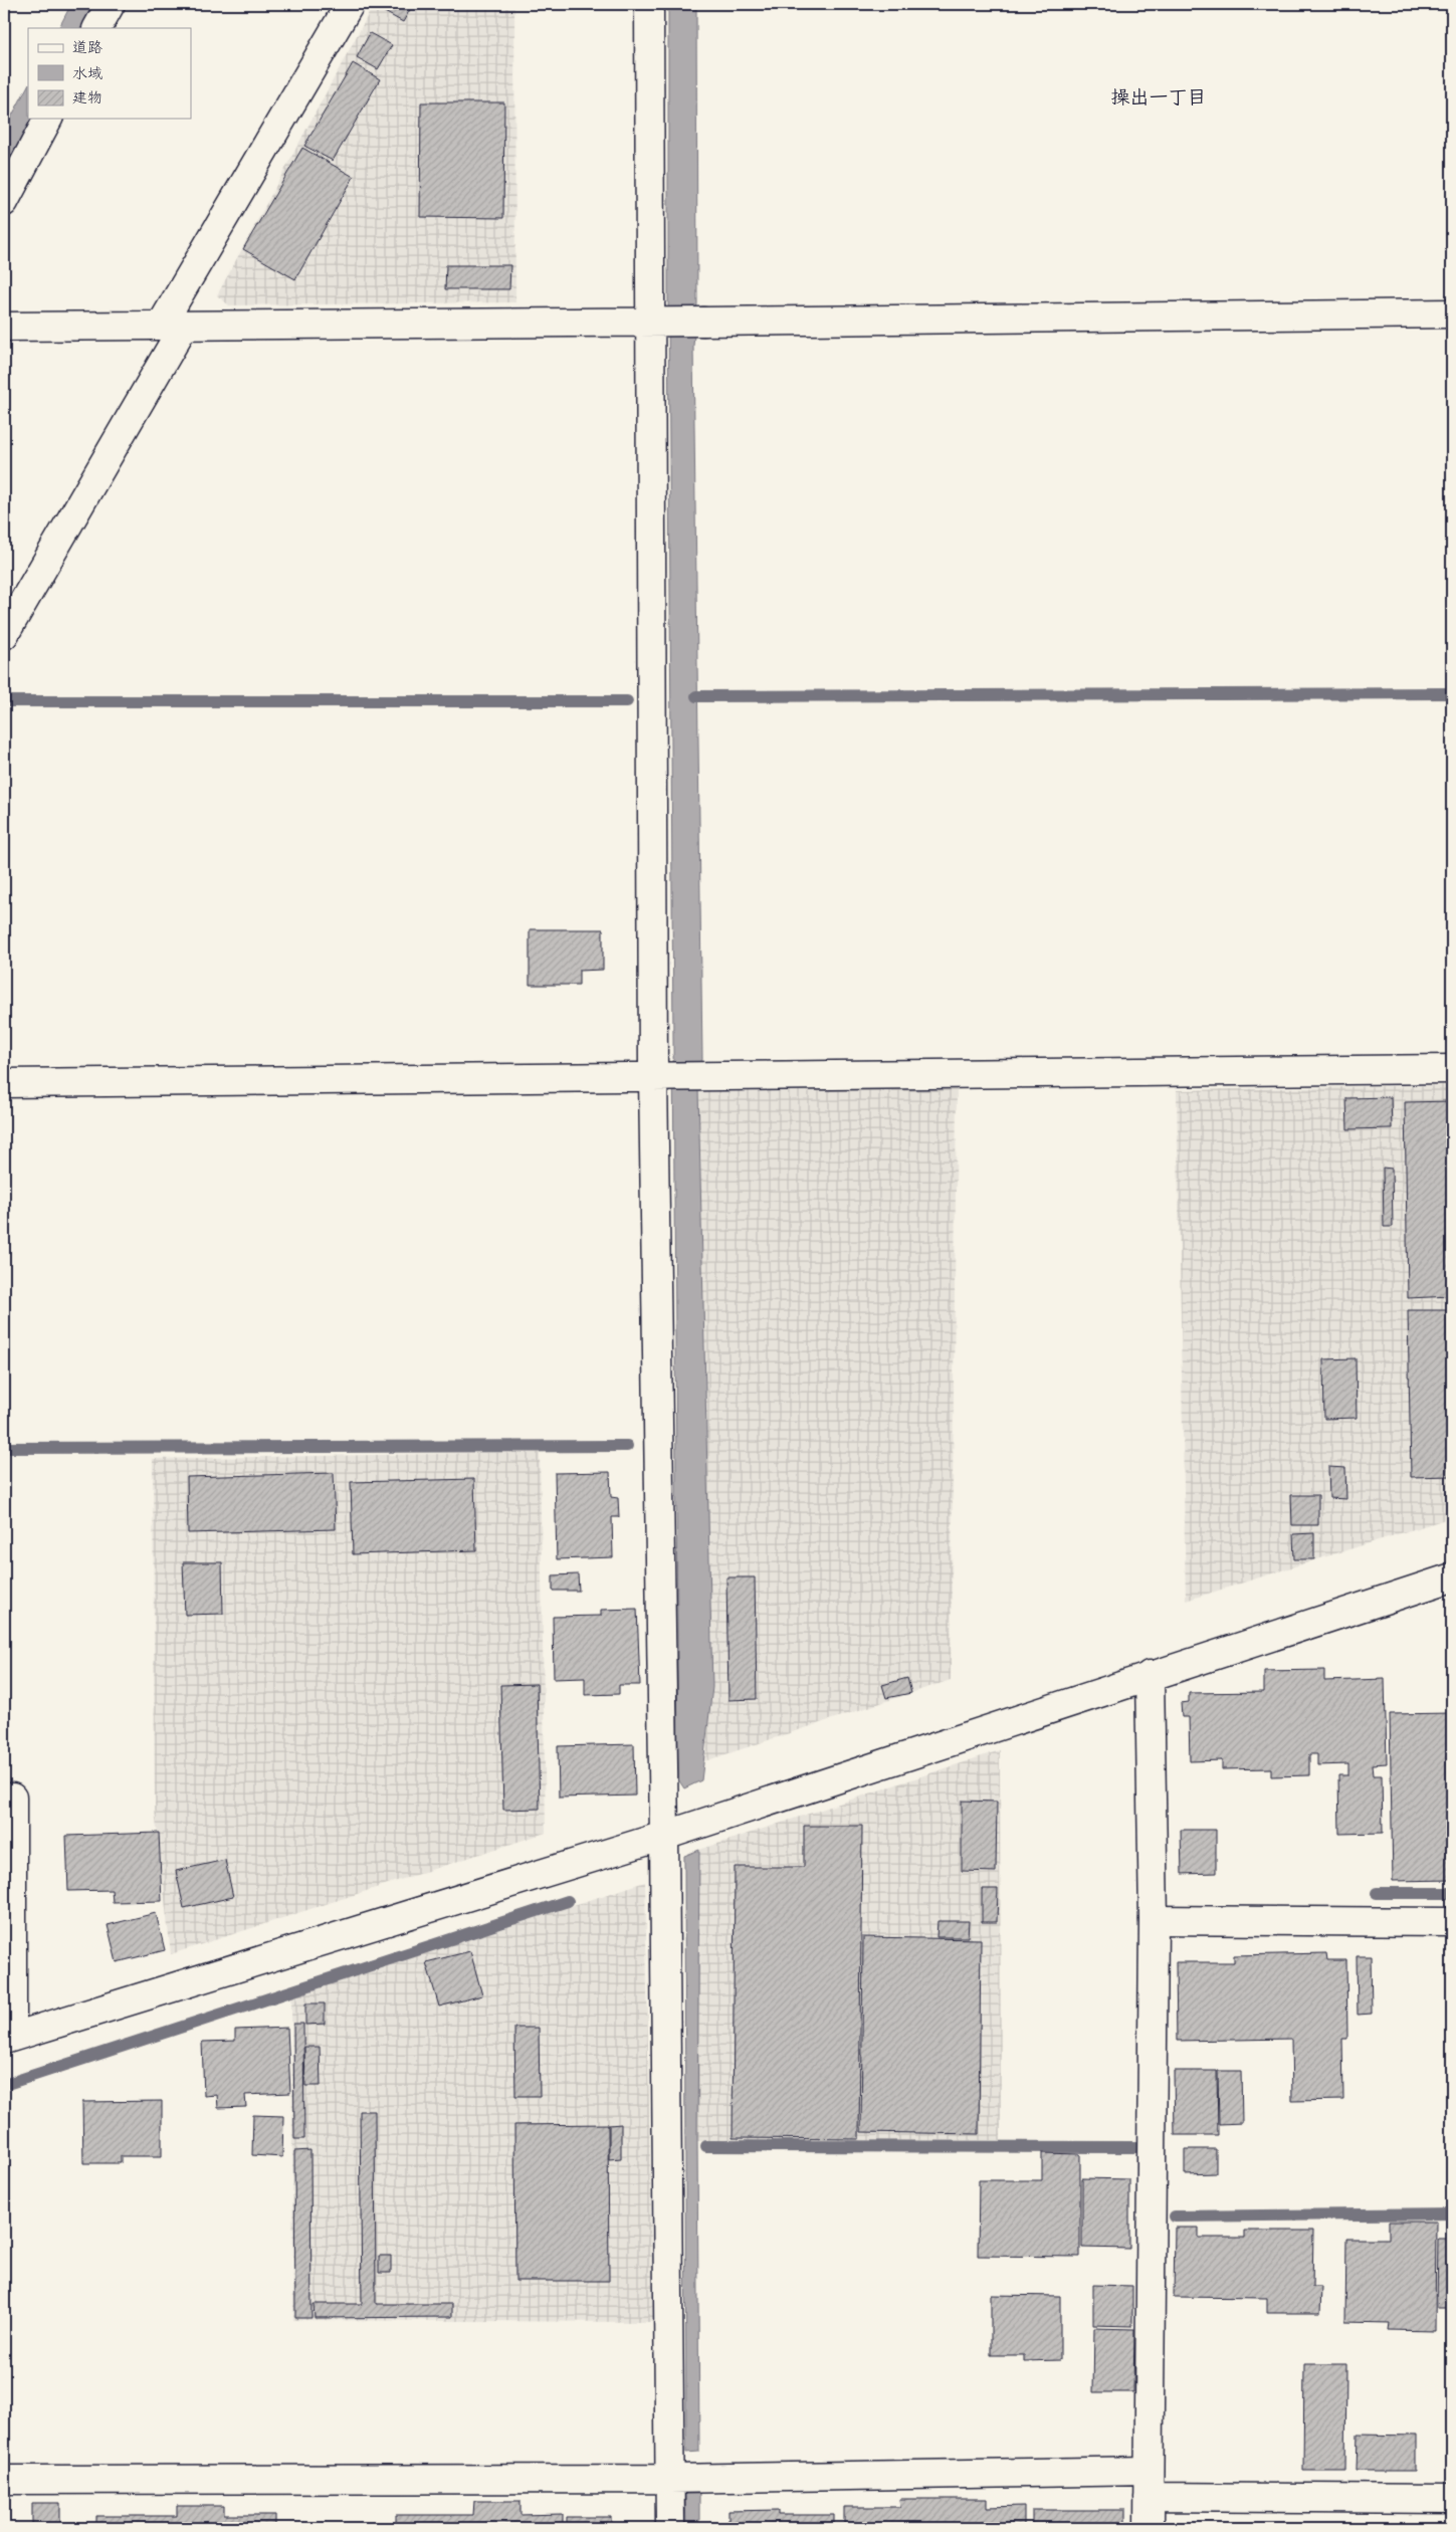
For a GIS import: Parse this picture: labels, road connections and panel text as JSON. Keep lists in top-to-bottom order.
{
  "districts": ["操出一丁目"],
  "legend": ["道路", "水域", "建物"]
}
